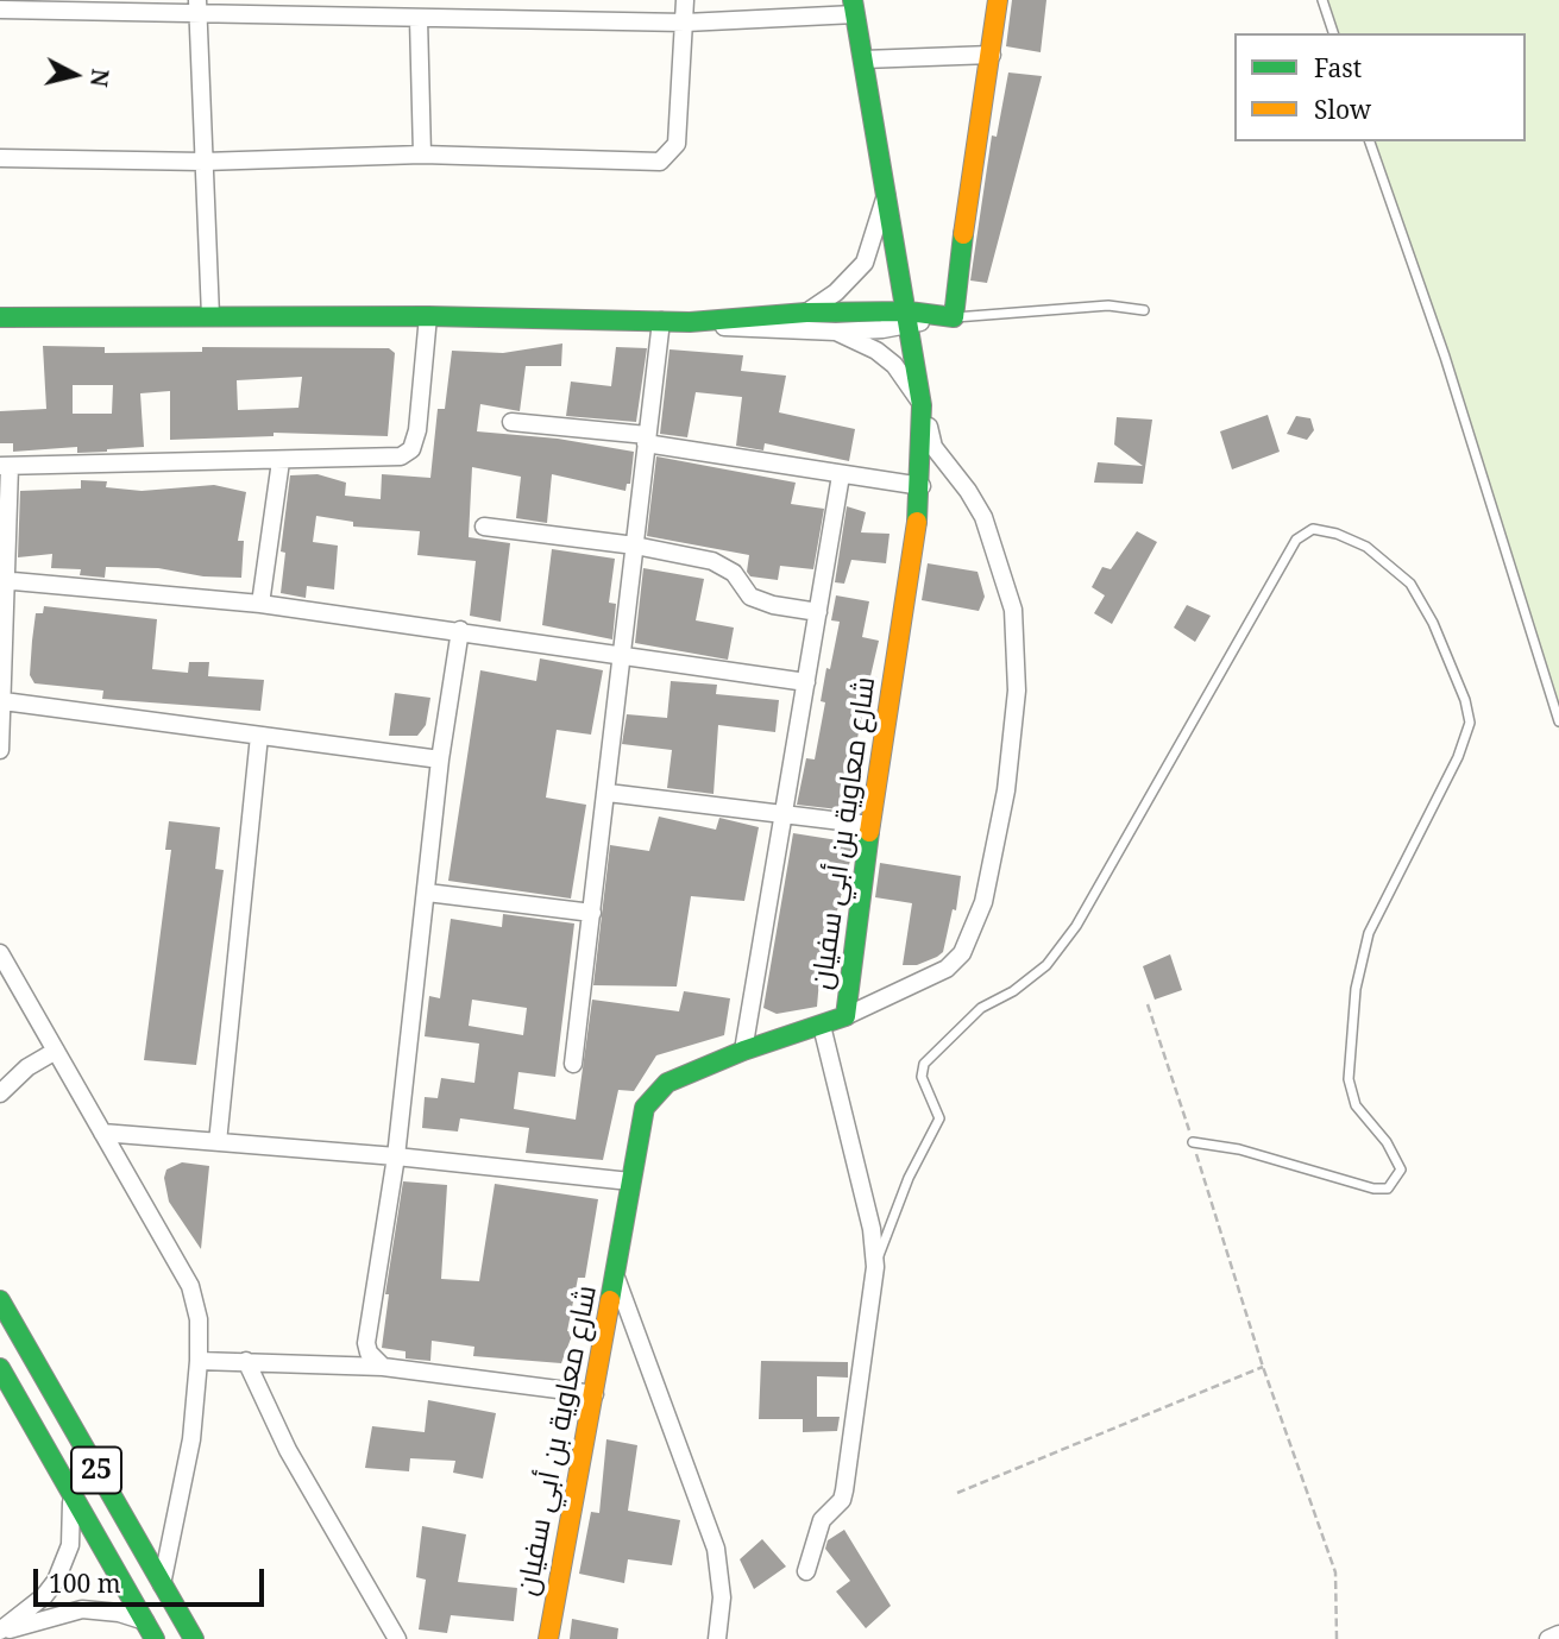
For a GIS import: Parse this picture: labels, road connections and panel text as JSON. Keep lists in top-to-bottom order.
{
  "streets": {
    "street": ["شارع معاوية بن أبي سفيان", "25"]
  },
  "legend": ["Fast", "Slow"],
  "scale_bar": "100 m",
  "north": "right"
}
